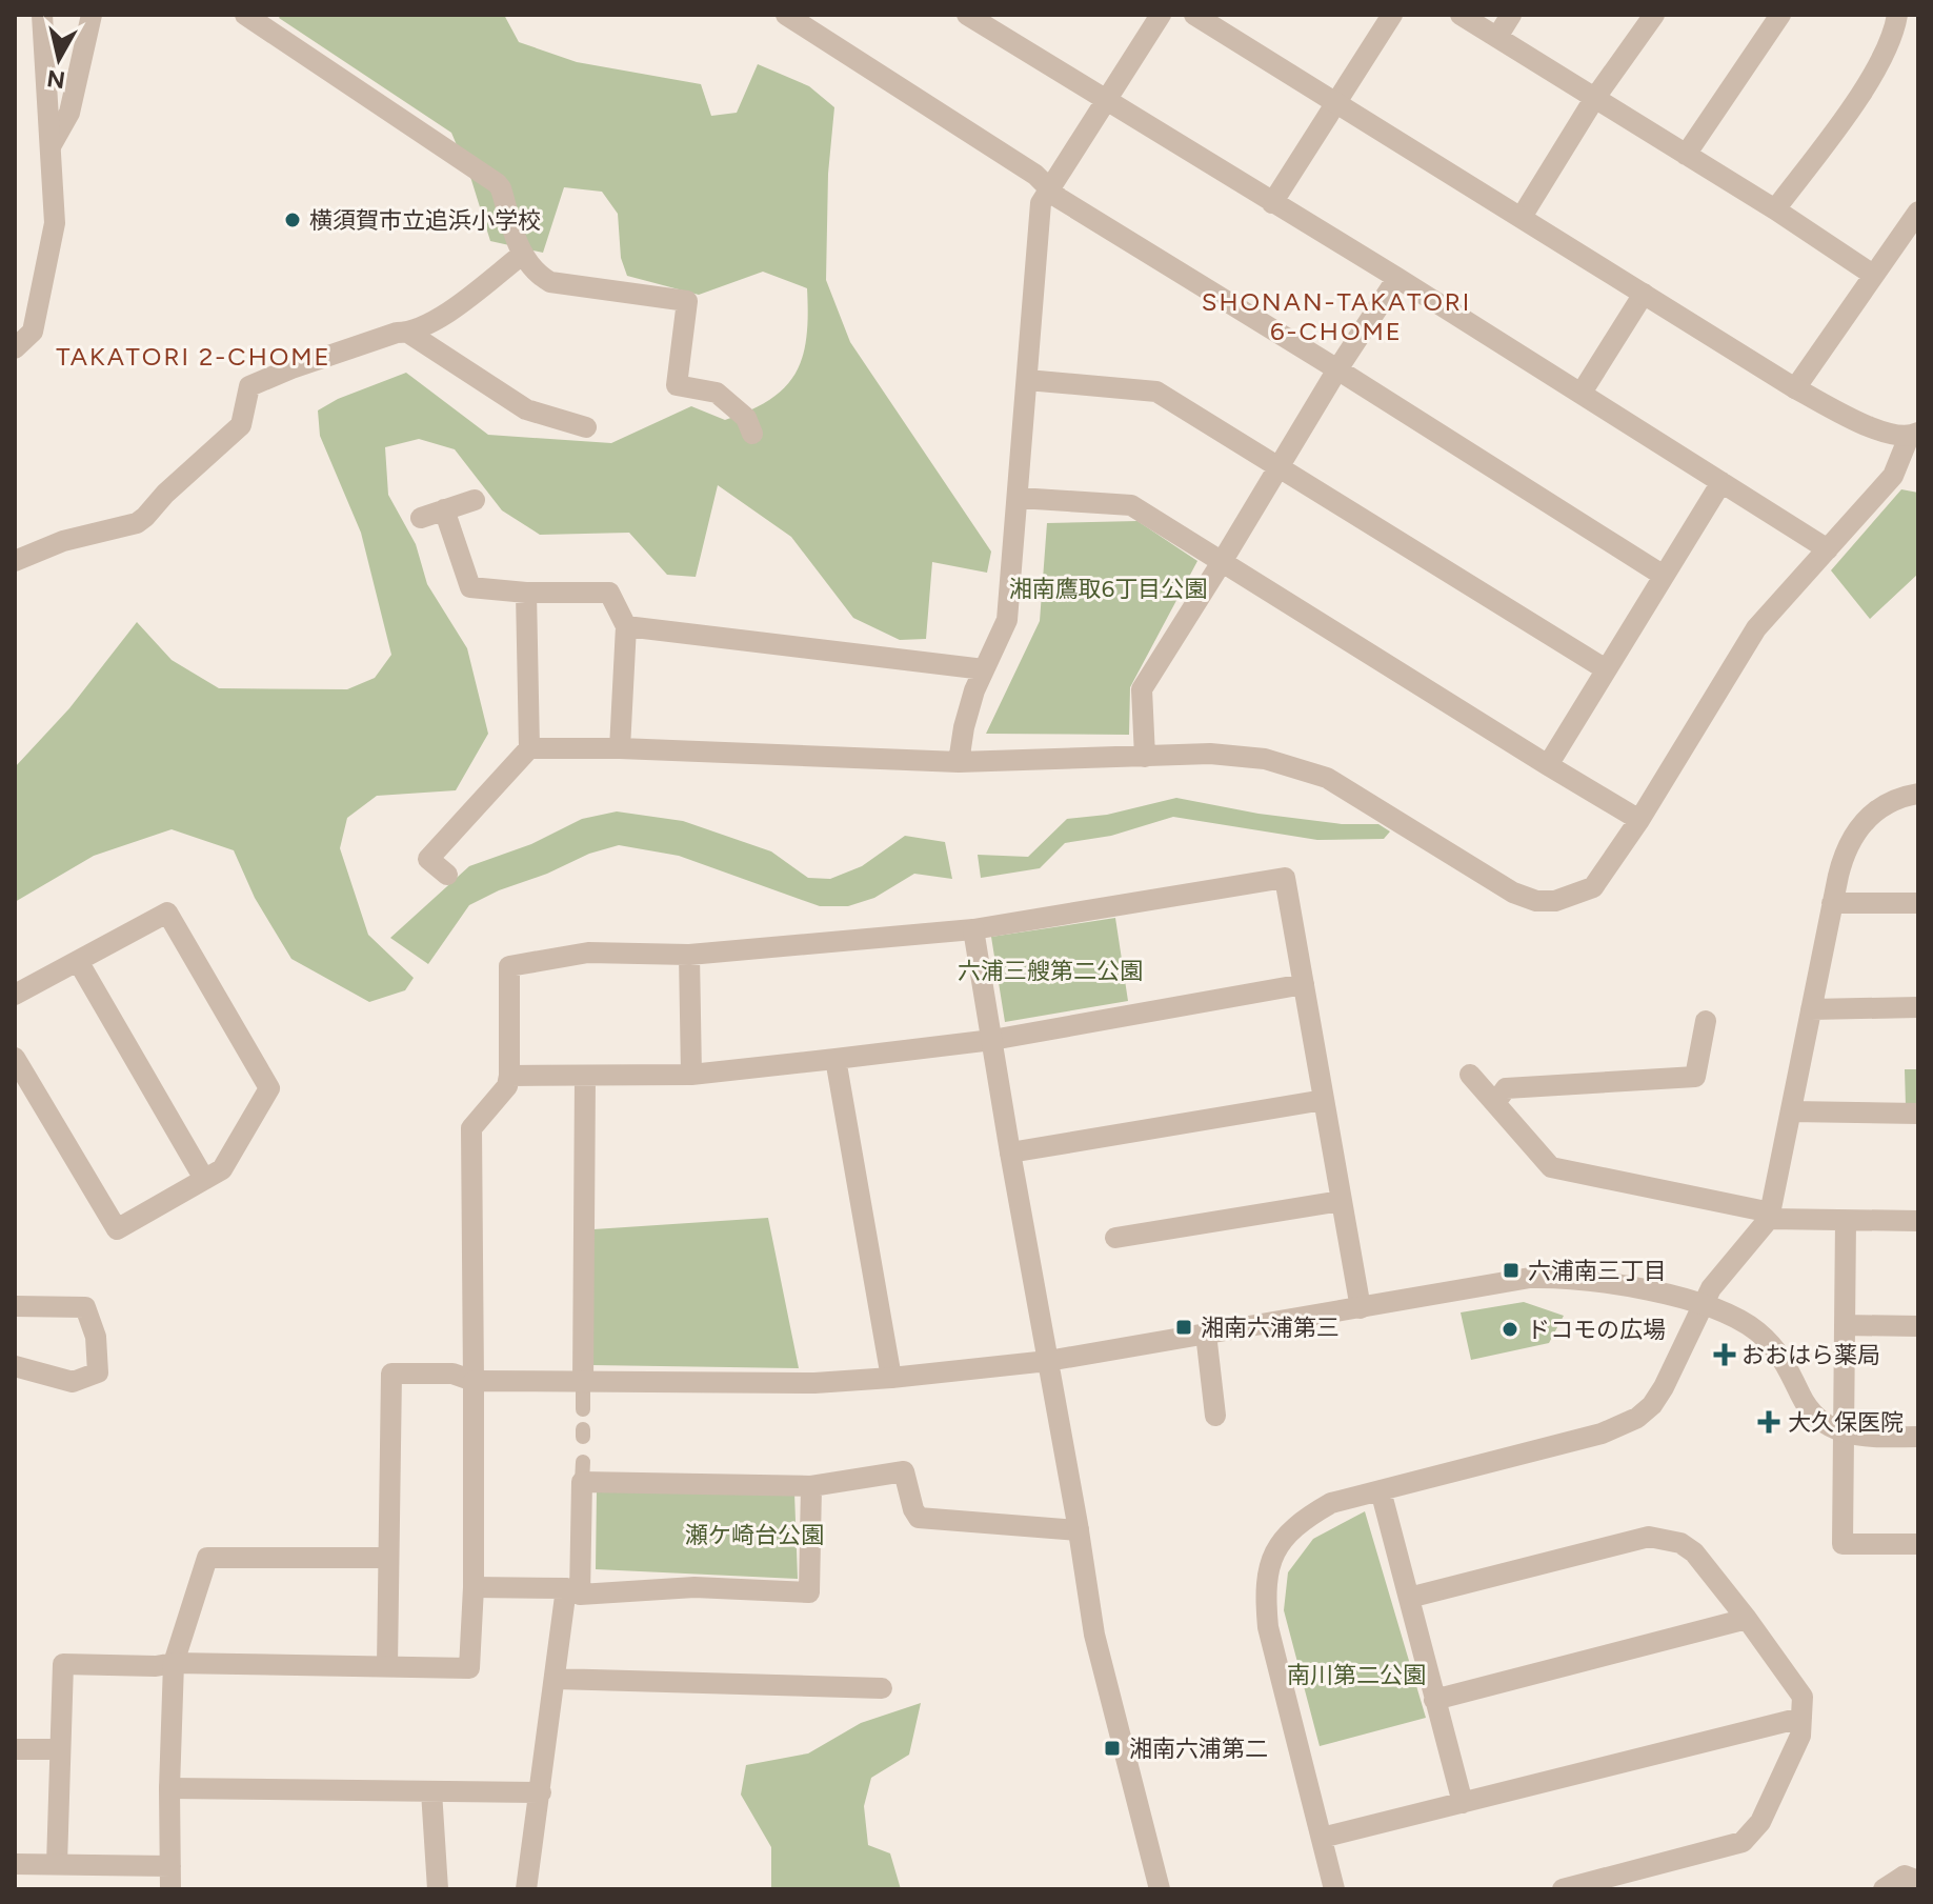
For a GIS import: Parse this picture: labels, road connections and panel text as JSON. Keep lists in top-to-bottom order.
{
  "districts": ["SHONAN-TAKATORI 6-CHOME", "TAKATORI 2-CHOME"],
  "parks": [
    "湘南鷹取6丁目公園",
    "六浦三艘第二公園",
    "瀬ケ崎台公園",
    "南川第二公園"
  ],
  "places": {
    "other": ["横須賀市立追浜小学校", "ドコモの広場"],
    "transit": ["六浦南三丁目", "湘南六浦第三", "湘南六浦第二"],
    "health": ["おおはら薬局", "大久保医院"]
  },
  "north": "bottom"
}
